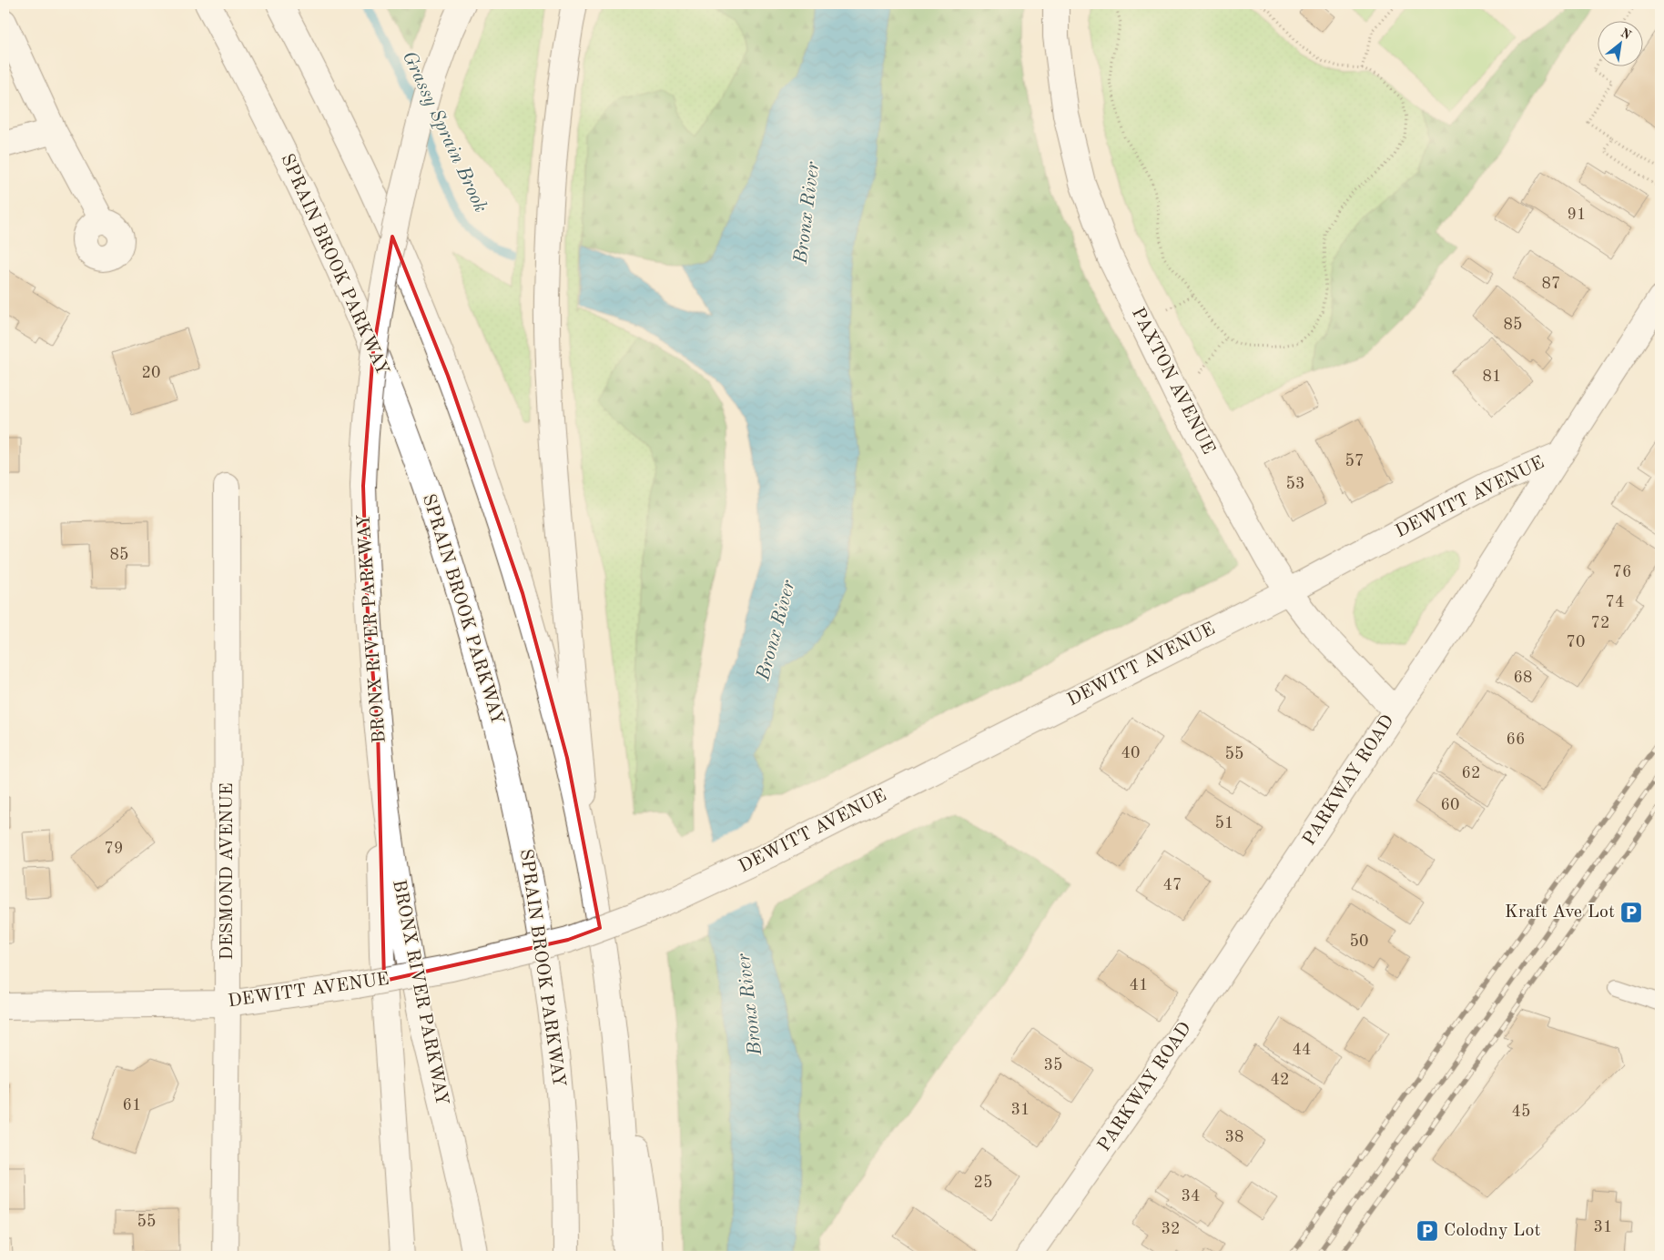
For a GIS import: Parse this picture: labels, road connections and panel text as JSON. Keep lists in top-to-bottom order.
{
  "streets": {
    "main road": [
      "SPRAIN BROOK PARKWAY",
      "PAXTON AVENUE",
      "DEWITT AVENUE",
      "BRONX RIVER PARKWAY",
      "PARKWAY ROAD",
      "DESMOND AVENUE"
    ]
  },
  "crossings": [
    ["PAXTON AVENUE", "DEWITT AVENUE"],
    ["PAXTON AVENUE", "PARKWAY ROAD"],
    ["DEWITT AVENUE", "PARKWAY ROAD"],
    ["DEWITT AVENUE", "DESMOND AVENUE"]
  ],
  "water": ["Grassy Sprain Brook", "Bronx River"],
  "places": {
    "parking": ["Kraft Ave Lot", "Colodny Lot"]
  },
  "house_numbers": [
    "91",
    "87",
    "85",
    "20",
    "81",
    "57",
    "53",
    "85",
    "76",
    "74",
    "72",
    "70",
    "68",
    "66",
    "40",
    "55",
    "62",
    "60",
    "51",
    "79",
    "47",
    "50",
    "41",
    "44",
    "35",
    "42",
    "61",
    "31",
    "45",
    "38",
    "25",
    "34",
    "55",
    "31",
    "32"
  ],
  "north": "top right"
}
